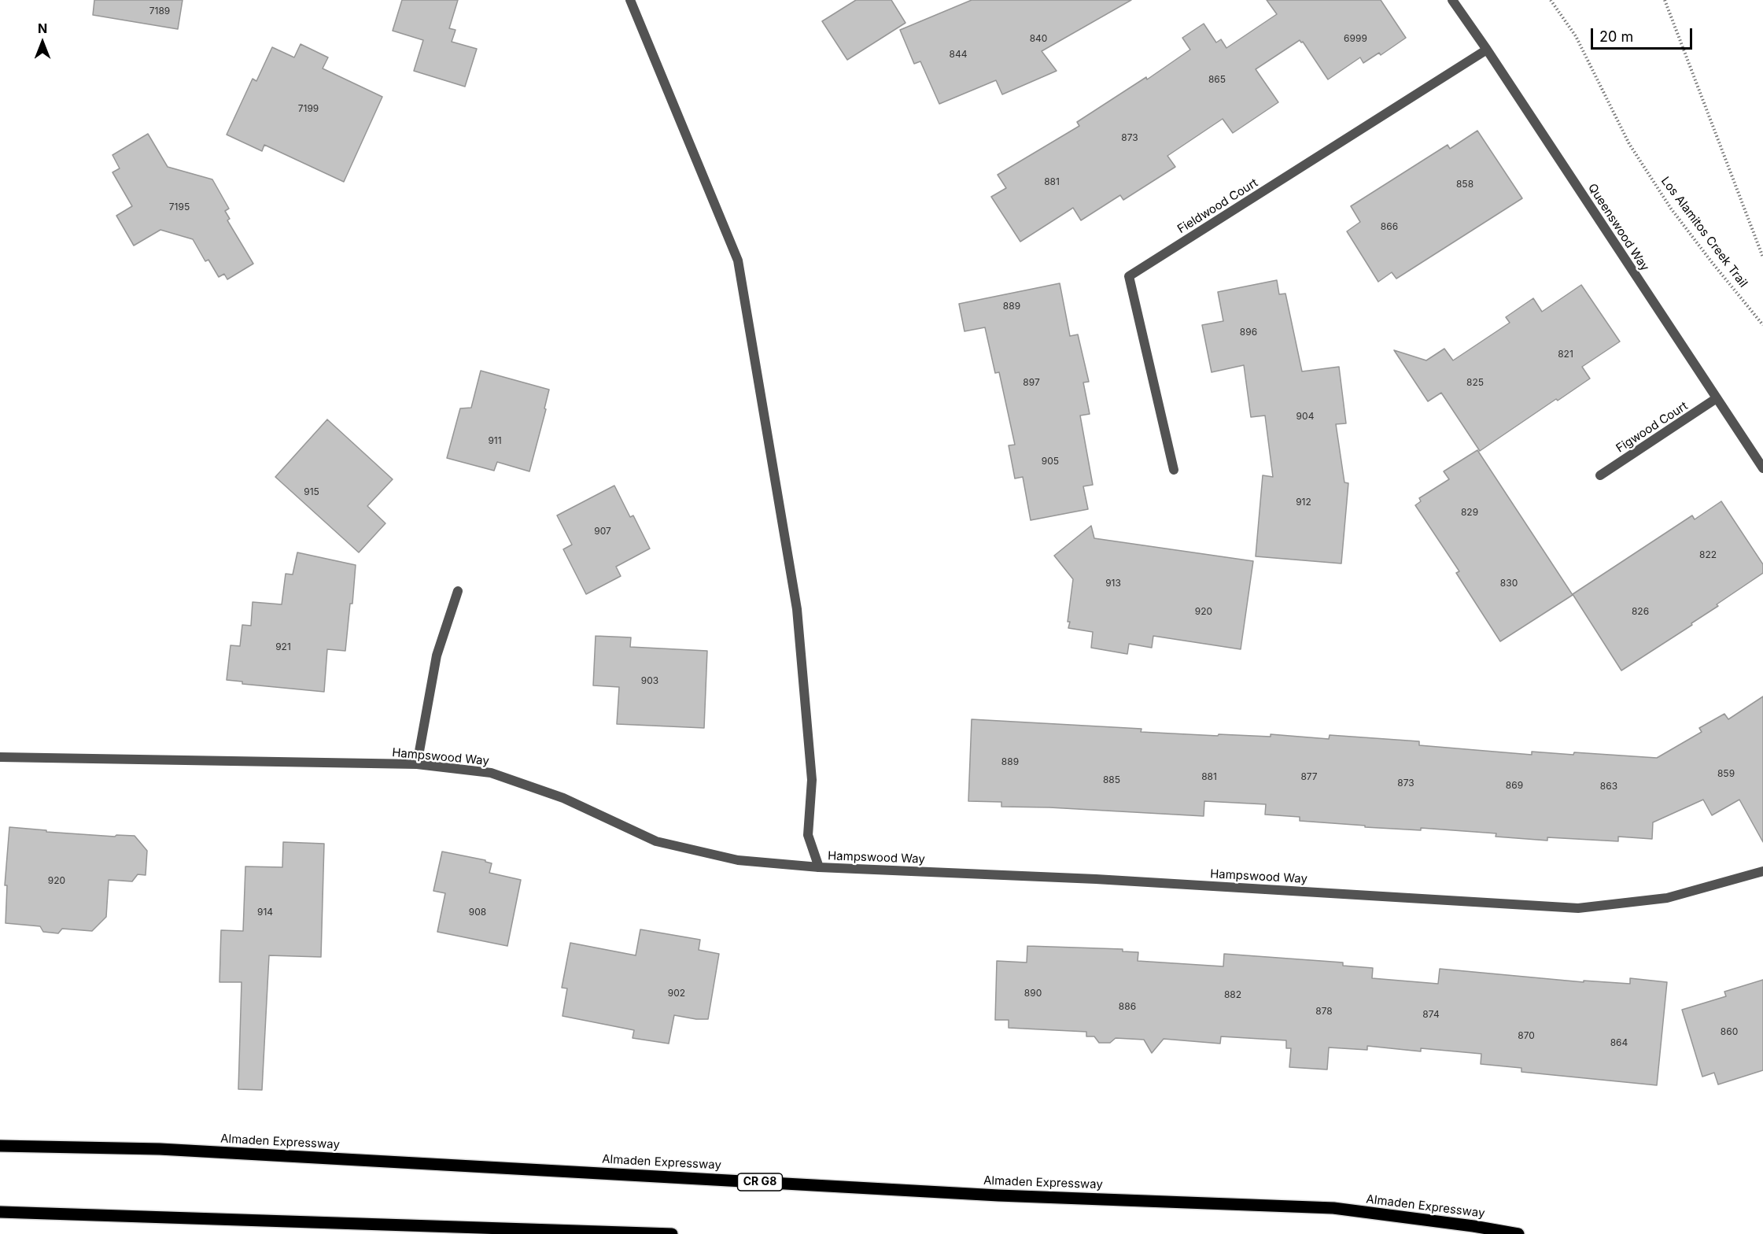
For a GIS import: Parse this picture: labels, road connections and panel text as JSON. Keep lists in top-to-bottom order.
{
  "streets": {
    "main road": ["Almaden Expressway", "CR G8"],
    "street": [
      "Fieldwood Court",
      "Queenswood Way",
      "Figwood Court",
      "Hampswood Way"
    ],
    "path": ["Los Alamitos Creek Trail"]
  },
  "crossings": [
    ["Fieldwood Court", "Queenswood Way"],
    ["Queenswood Way", "Figwood Court"]
  ],
  "house_numbers": [
    "7189",
    "840",
    "6999",
    "844",
    "865",
    "7199",
    "873",
    "881",
    "858",
    "7195",
    "866",
    "889",
    "896",
    "821",
    "897",
    "825",
    "904",
    "911",
    "905",
    "915",
    "912",
    "829",
    "907",
    "822",
    "913",
    "830",
    "920",
    "826",
    "921",
    "903",
    "889",
    "859",
    "881",
    "877",
    "885",
    "873",
    "869",
    "863",
    "920",
    "914",
    "908",
    "902",
    "890",
    "882",
    "886",
    "878",
    "874",
    "860",
    "870",
    "864"
  ],
  "scale_bar": "20 m",
  "north": "top"
}
